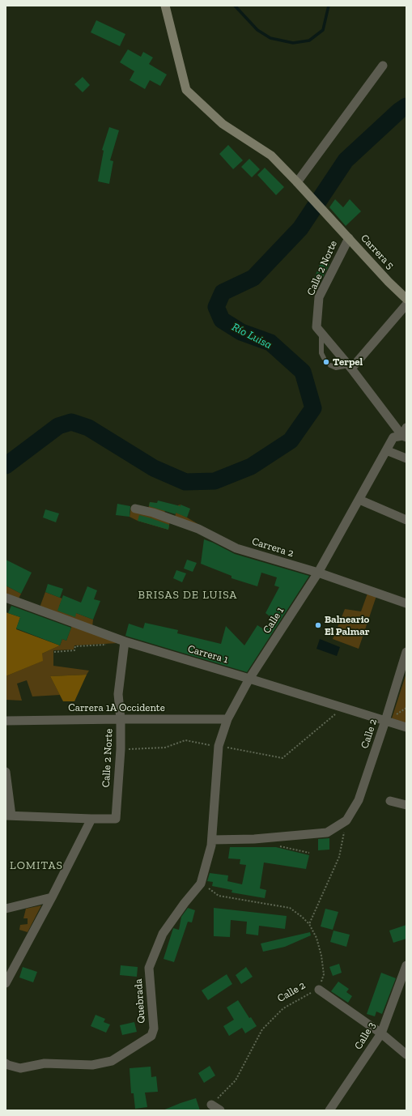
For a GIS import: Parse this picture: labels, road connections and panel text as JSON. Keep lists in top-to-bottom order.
{
  "streets": {
    "main road": ["Carrera 5"],
    "street": [
      "Calle 2 Norte",
      "Carrera 2",
      "Calle 1",
      "Carrera 1",
      "Carrera 1A Occidente",
      "Calle 2",
      "Quebrada",
      "Calle 3"
    ]
  },
  "crossings": [
    ["Carrera 5", "Calle 2 Norte"],
    ["Calle 2 Norte", "Carrera 1"],
    ["Calle 2 Norte", "Carrera 1A Occidente"],
    ["Carrera 2", "Calle 1"],
    ["Calle 1", "Carrera 1"],
    ["Calle 1", "Carrera 1A Occidente"],
    ["Calle 1", "Calle 2"],
    ["Calle 1", "Quebrada"],
    ["Carrera 1", "Calle 2"],
    ["Calle 2", "Quebrada"]
  ],
  "districts": ["BRISAS DE LUISA", "LOMITAS"],
  "water": ["Río Luisa"],
  "places": ["Terpel", "Balneario El Palmar"]
}
